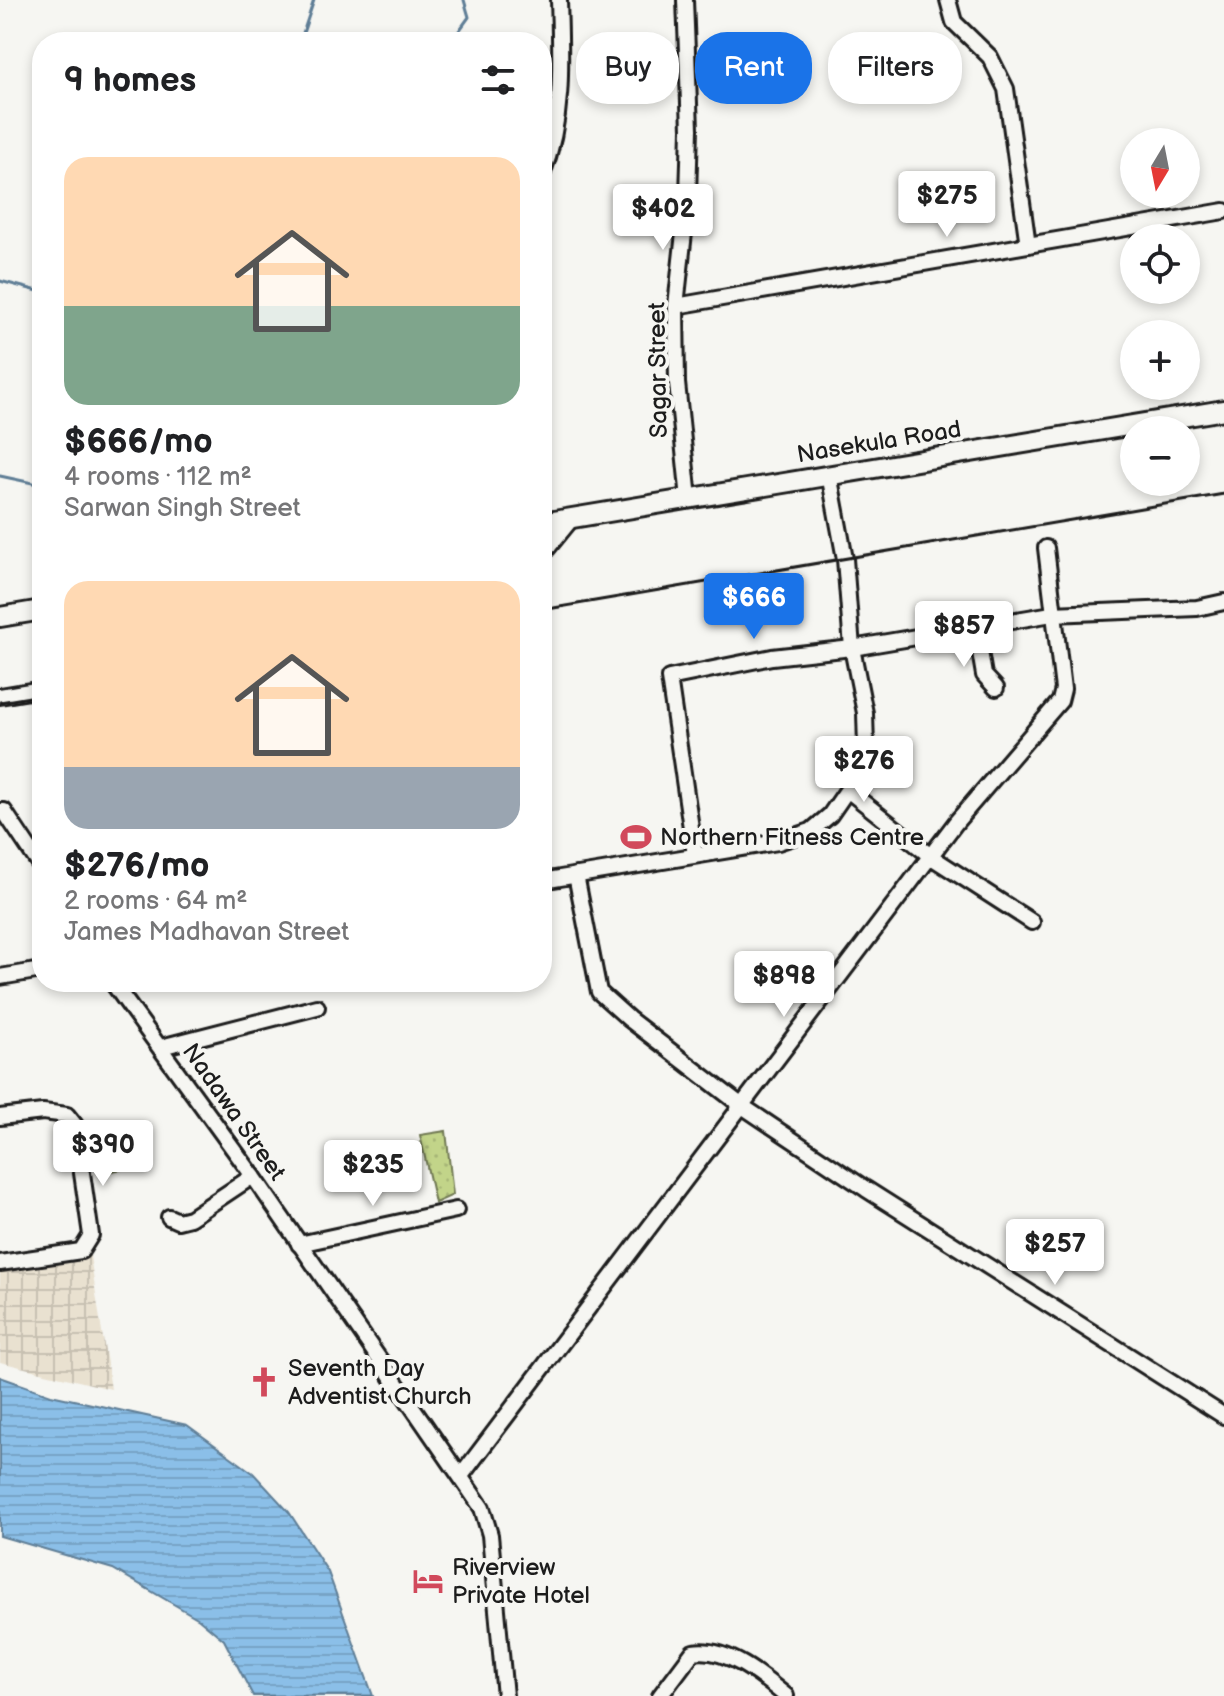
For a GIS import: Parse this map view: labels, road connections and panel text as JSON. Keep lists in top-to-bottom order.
{
  "streets": {
    "main road": ["Nasekula Road"],
    "street": ["Sagar Street", "Nadawa Street"]
  },
  "crossings": [
    ["Sagar Street", "Nasekula Road"]
  ],
  "places": {
    "sports": ["Northern Fitness Centre"],
    "church": ["Seventh Day Adventist Church"],
    "hotel": ["Riverview Private Hotel"]
  },
  "north": "bottom",
  "page": {
    "chip": ["Buy", "Rent", "Filters"],
    "heading": "9 homes",
    "map_buttons": ["+", "−"],
    "list": [
      {
        "name": "$666/mo",
        "note": "4 rooms · 112 m² · Sarwan Singh Street"
      },
      {
        "name": "$276/mo",
        "note": "2 rooms · 64 m² · James Madhavan Street"
      }
    ],
    "price": [
      "$275",
      "$402",
      "$666",
      "$857",
      "$276",
      "$898",
      "$390",
      "$235",
      "$257"
    ]
  }
}
